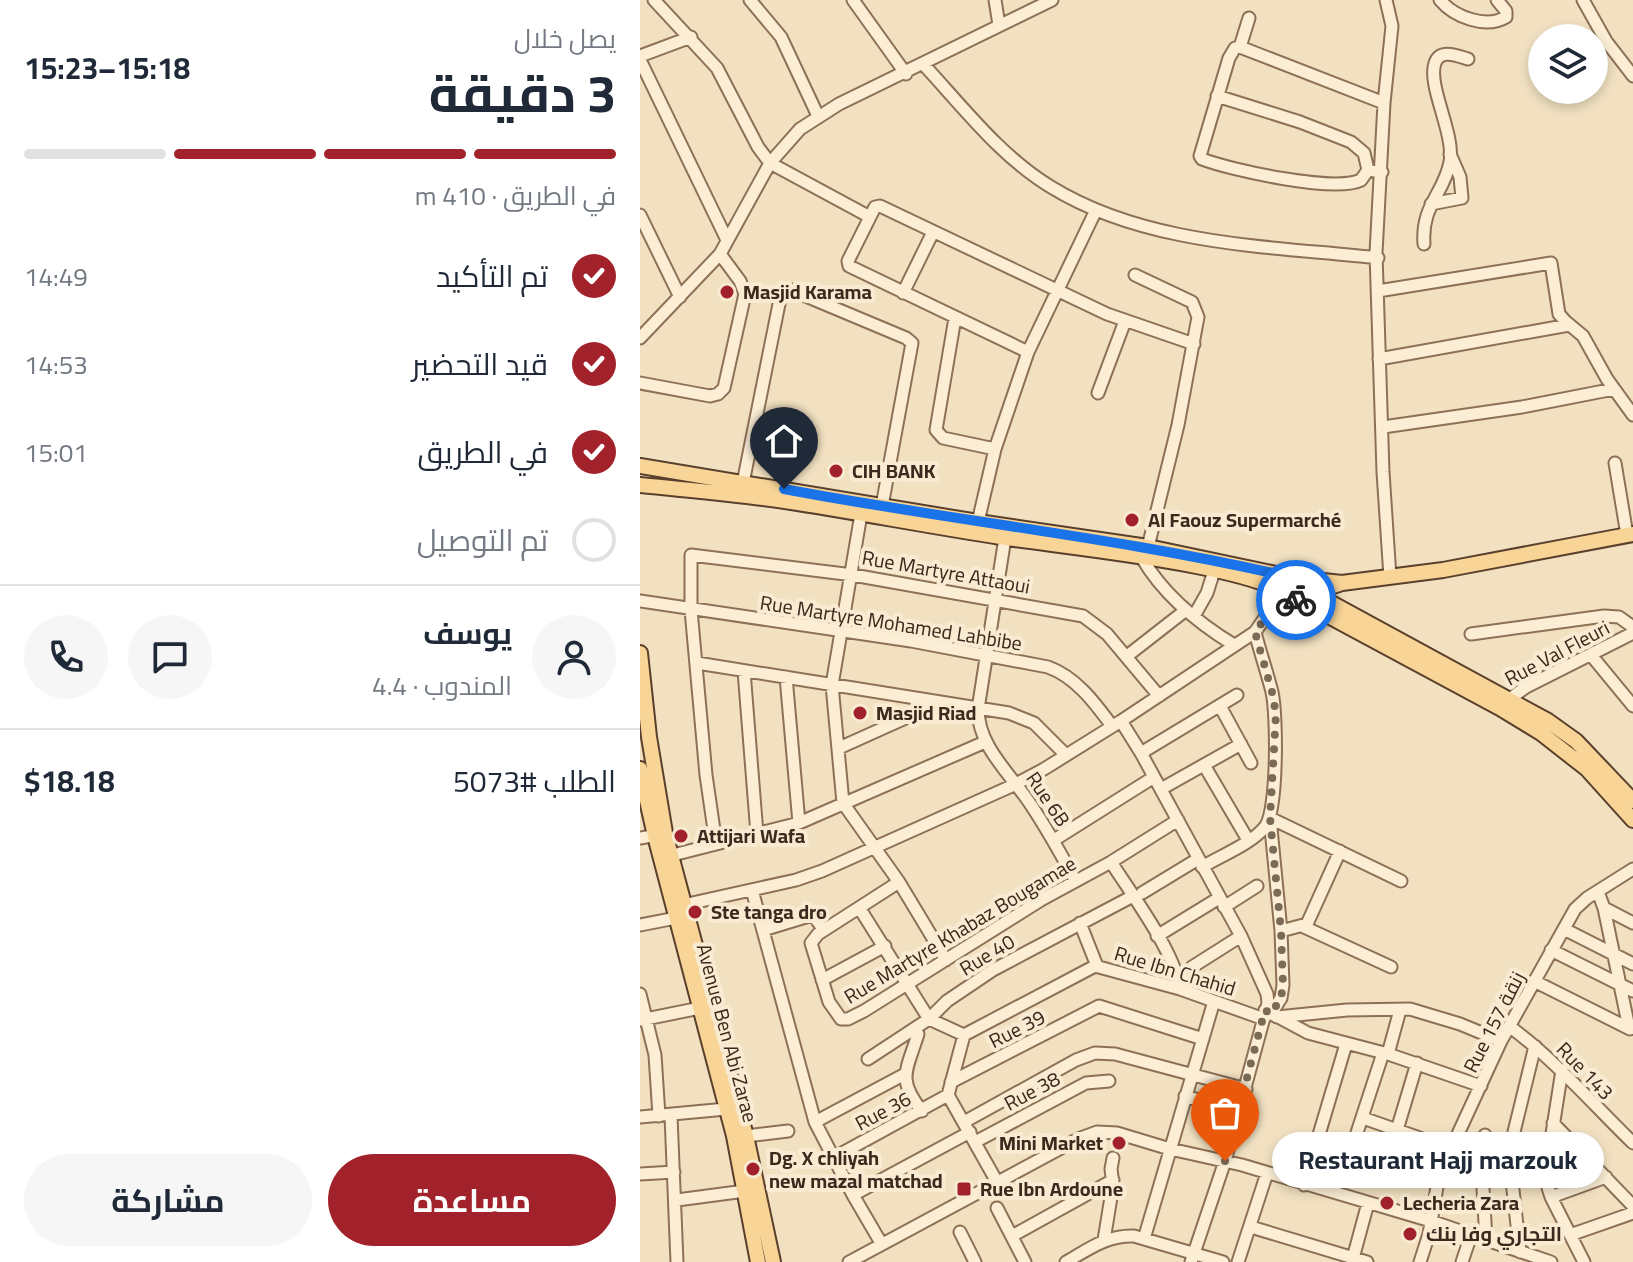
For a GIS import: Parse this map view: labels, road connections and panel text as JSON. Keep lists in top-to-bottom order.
{
  "streets": {
    "main road": ["Avenue Ben Abi Zarae"],
    "street": [
      "Rue Martyre Attaoui",
      "Rue Martyre Mohamed Lahbibe",
      "Rue Val Fleuri",
      "Rue 6B",
      "Rue Martyre Khabaz Bougamae",
      "Rue 40",
      "Rue Ibn Chahid",
      "Rue 157 زنقة",
      "Rue 39",
      "Rue 143",
      "Rue 38",
      "Rue 36"
    ]
  },
  "crossings": [
    ["Rue Martyre Attaoui", "Rue Martyre Mohamed Lahbibe"],
    ["Rue Martyre Mohamed Lahbibe", "Rue Martyre Khabaz Bougamae"],
    ["Rue Martyre Mohamed Lahbibe", "Rue 40"],
    ["Rue Martyre Mohamed Lahbibe", "Rue Ibn Chahid"],
    ["Rue 6B", "Rue Martyre Khabaz Bougamae"],
    ["Rue Ibn Chahid", "Rue 157 زنقة"],
    ["Rue 157 زنقة", "Rue 143"]
  ],
  "places": {
    "other": [
      "Masjid Karama",
      "CIH BANK",
      "Al Faouz Supermarché",
      "Masjid Riad",
      "Attijari Wafa",
      "Ste tanga dro",
      "Mini Market",
      "Restaurant Hajj marzouk",
      "Dg. X chliyah new mazal matchad",
      "Lecheria Zara",
      "التجاري وفا بنك"
    ],
    "transit": ["Rue Ibn Ardoune"]
  },
  "page": {
    "heading": ["3 دقيقة", "يصل خلال", "15:18–15:23"],
    "panel": [
      "يوسف",
      "المندوب · 4.4",
      "الطلب #5073",
      "$18.18"
    ],
    "bar": "في الطريق · 410 m",
    "list": [
      ["تم التأكيد", "14:49"],
      ["قيد التحضير", "14:53"],
      ["في الطريق", "15:01"],
      "تم التوصيل"
    ],
    "bubble": "Restaurant Hajj marzouk",
    "buttons": ["مساعدة", "مشاركة"]
  }
}
